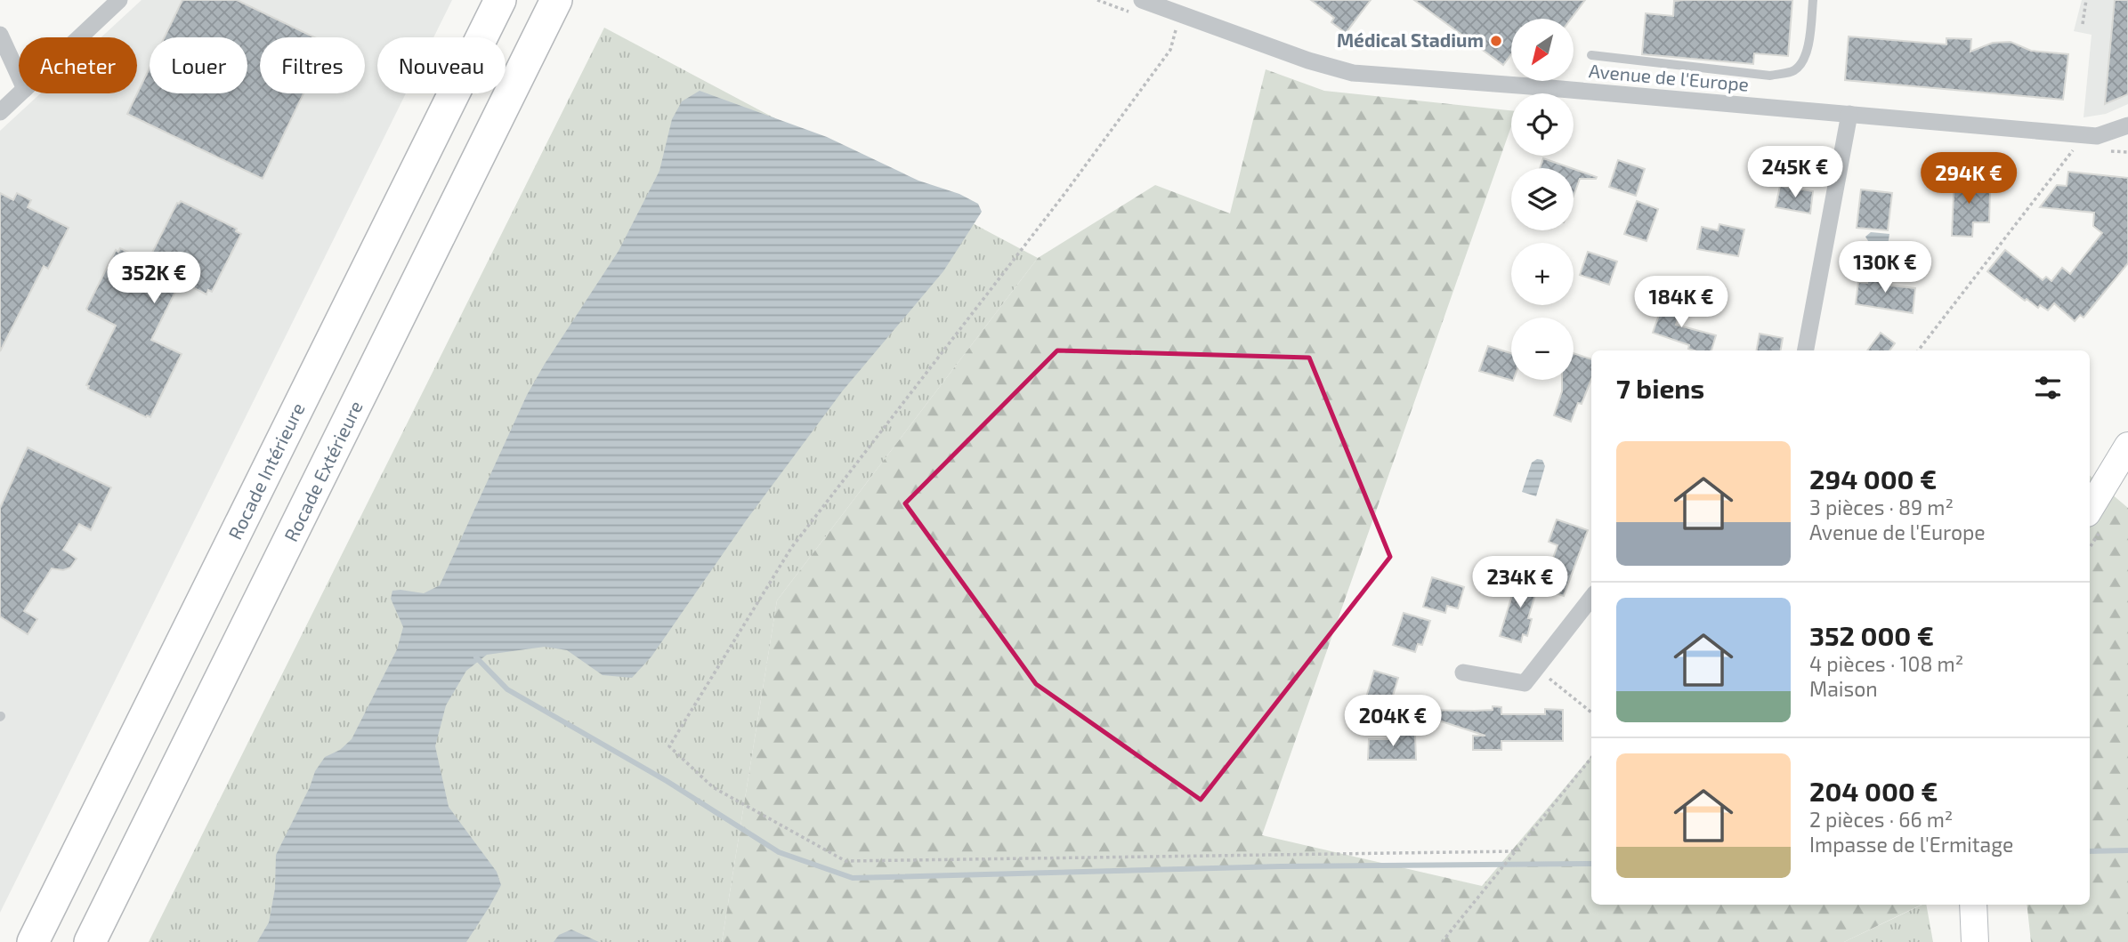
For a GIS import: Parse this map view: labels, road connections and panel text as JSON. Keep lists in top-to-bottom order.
{
  "streets": {
    "highway": ["Rocade Intérieure", "Rocade Extérieure"],
    "street": ["Avenue de l'Europe"]
  },
  "places": ["Médical Stadium"],
  "north": "bottom left",
  "page": {
    "map_buttons": ["+", "−"],
    "chip": [
      "Acheter",
      "Louer",
      "Filtres",
      "Nouveau"
    ],
    "price": [
      "245K €",
      "294K €",
      "130K €",
      "352K €",
      "184K €",
      "234K €",
      "204K €"
    ],
    "heading": "7 biens",
    "list": [
      {
        "name": "294 000 €",
        "note": "3 pièces · 89 m² · Avenue de l'Europe"
      },
      {
        "name": "352 000 €",
        "note": "4 pièces · 108 m² · Maison"
      },
      {
        "name": "204 000 €",
        "note": "2 pièces · 66 m² · Impasse de l'Ermitage"
      }
    ]
  }
}
